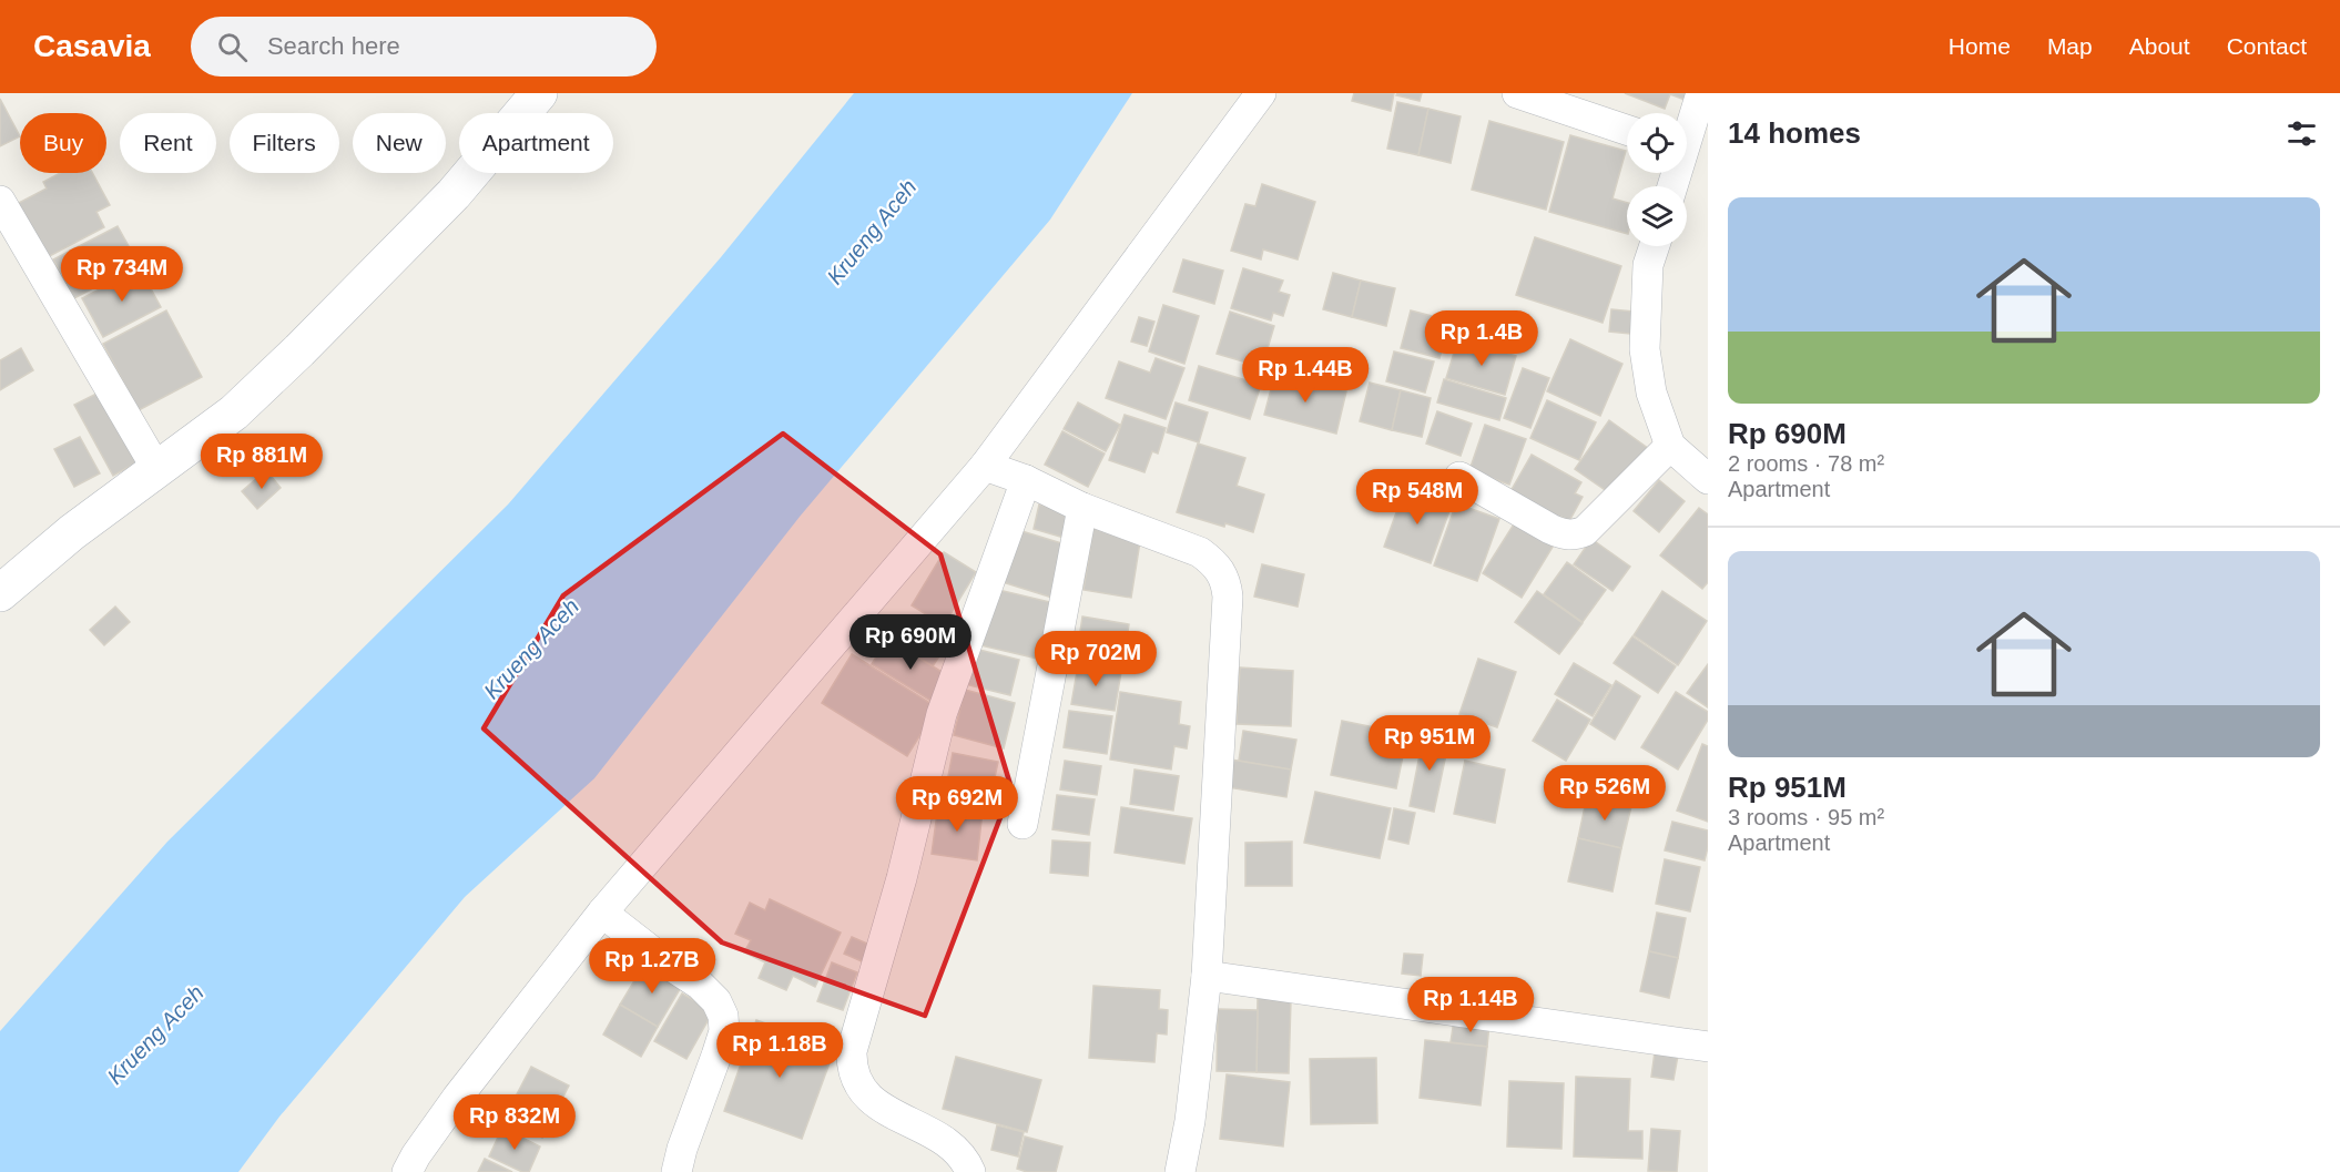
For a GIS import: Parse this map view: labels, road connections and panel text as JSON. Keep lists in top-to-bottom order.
{
  "water": ["Krueng Aceh"],
  "page": {
    "header": "Casavia",
    "search": "Search here",
    "nav": [
      "Home",
      "Map",
      "About",
      "Contact"
    ],
    "heading": "14 homes",
    "chip": [
      "Buy",
      "Rent",
      "Filters",
      "New",
      "Apartment"
    ],
    "list": [
      {
        "name": "Rp 690M",
        "note": "2 rooms · 78 m² · Apartment"
      },
      {
        "name": "Rp 951M",
        "note": "3 rooms · 95 m² · Apartment"
      }
    ],
    "price": [
      "Rp 734M",
      "Rp 1.4B",
      "Rp 1.44B",
      "Rp 881M",
      "Rp 548M",
      "Rp 690M",
      "Rp 702M",
      "Rp 951M",
      "Rp 526M",
      "Rp 692M",
      "Rp 1.27B",
      "Rp 1.14B",
      "Rp 1.18B",
      "Rp 832M"
    ]
  }
}
